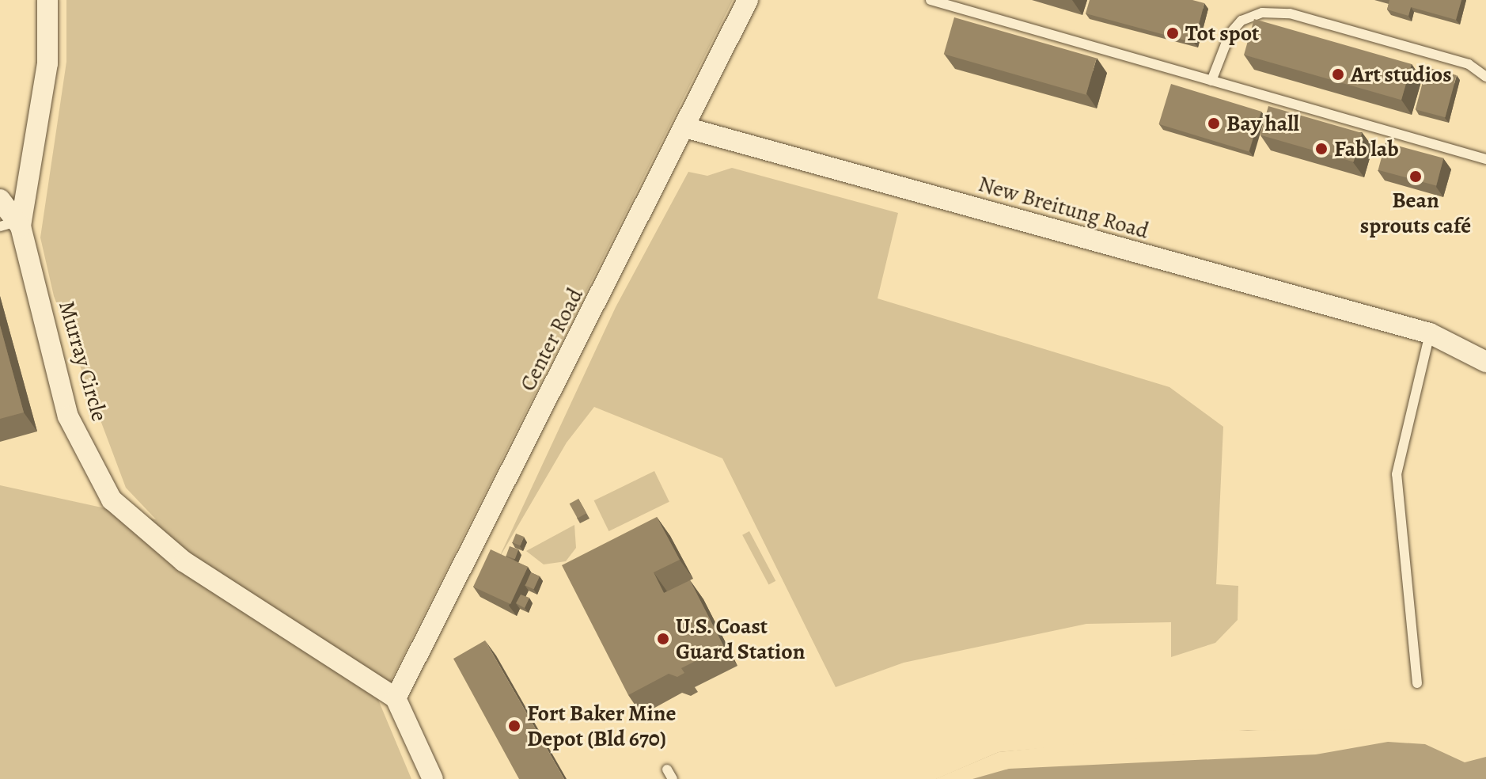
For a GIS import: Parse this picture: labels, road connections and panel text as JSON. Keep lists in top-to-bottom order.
{
  "streets": {
    "street": ["New Breitung Road", "Center Road", "Murray Circle"]
  },
  "crossings": [
    ["New Breitung Road", "Center Road"],
    ["Center Road", "Murray Circle"]
  ],
  "places": [
    "Tot spot",
    "Art studios",
    "Bay hall",
    "Fab lab",
    "Bean sprouts café",
    "U.S. Coast Guard Station",
    "Fort Baker Mine Depot (Bld 670)"
  ]
}
